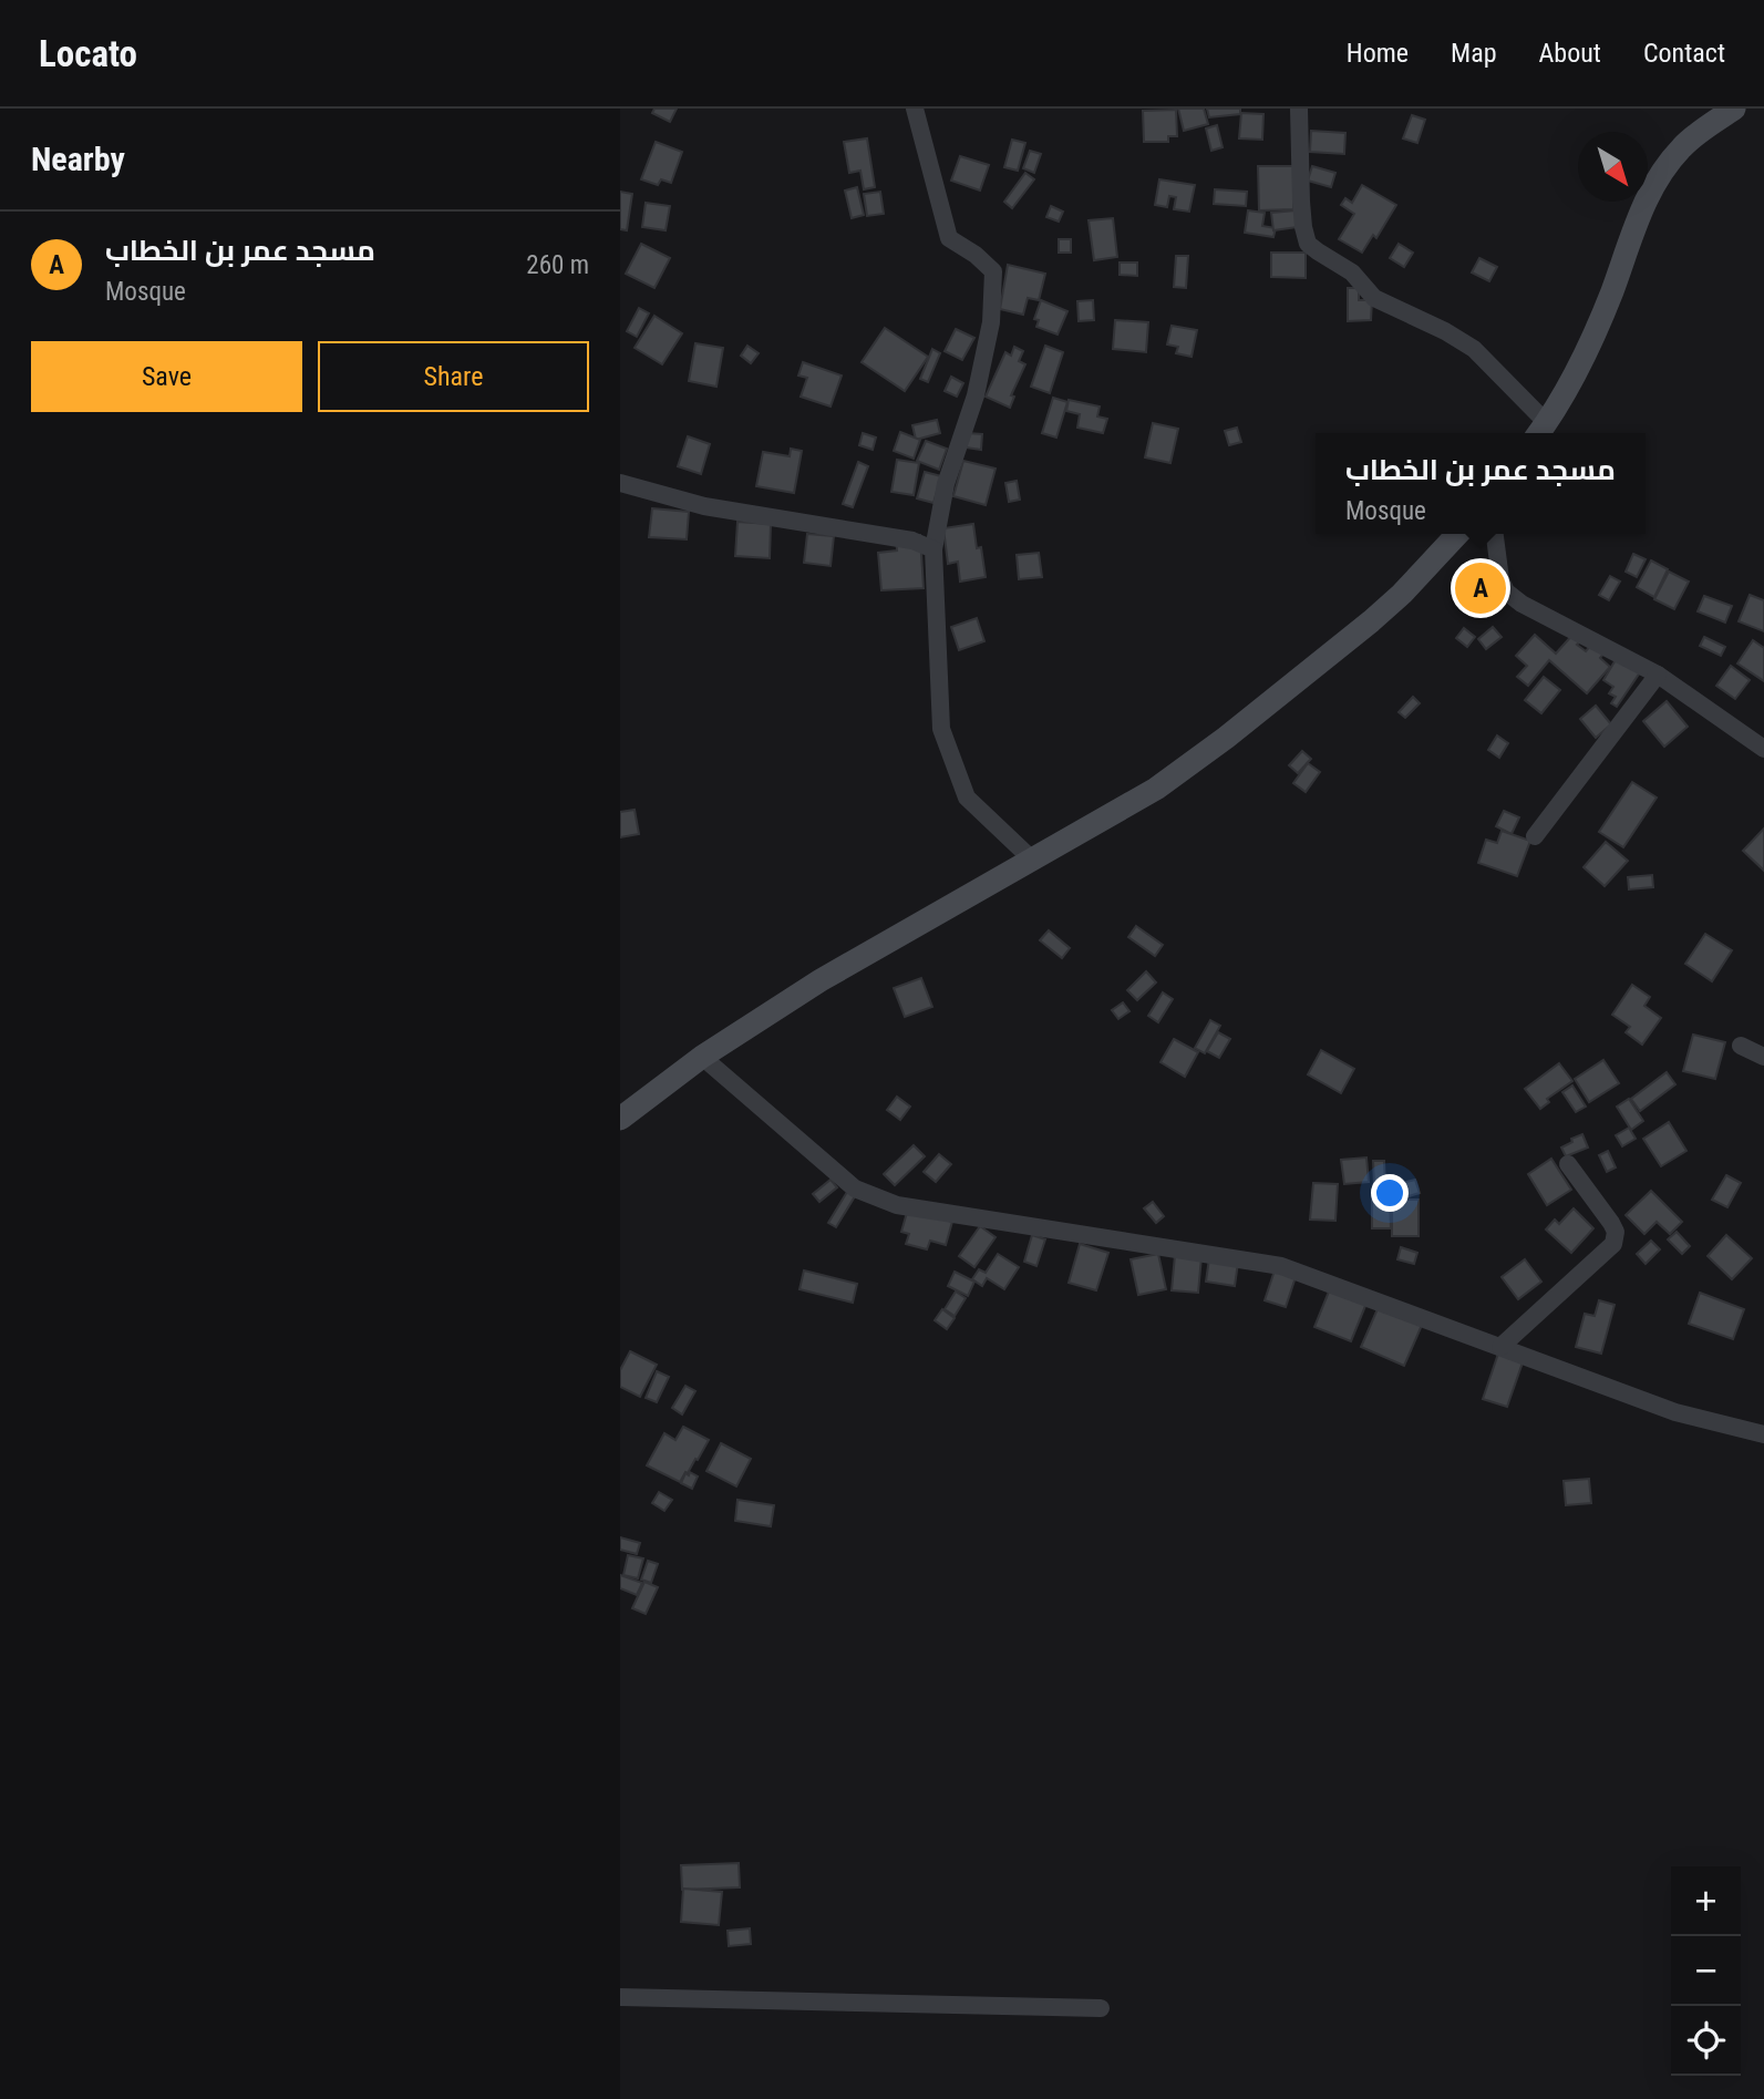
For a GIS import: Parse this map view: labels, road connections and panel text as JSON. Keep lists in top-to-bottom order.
{
  "north": "bottom right",
  "page": {
    "header": "Locato",
    "nav": [
      "Home",
      "Map",
      "About",
      "Contact"
    ],
    "heading": "Nearby",
    "list": [
      {
        "mark": "A",
        "name": "مسجد عمر بن الخطاب",
        "note": "Mosque",
        "value": "260 m"
      }
    ],
    "buttons": ["Save", "Share"],
    "popup": ["مسجد عمر بن الخطاب", "Mosque"],
    "pins": "A",
    "map_buttons": ["+", "−"]
  }
}
